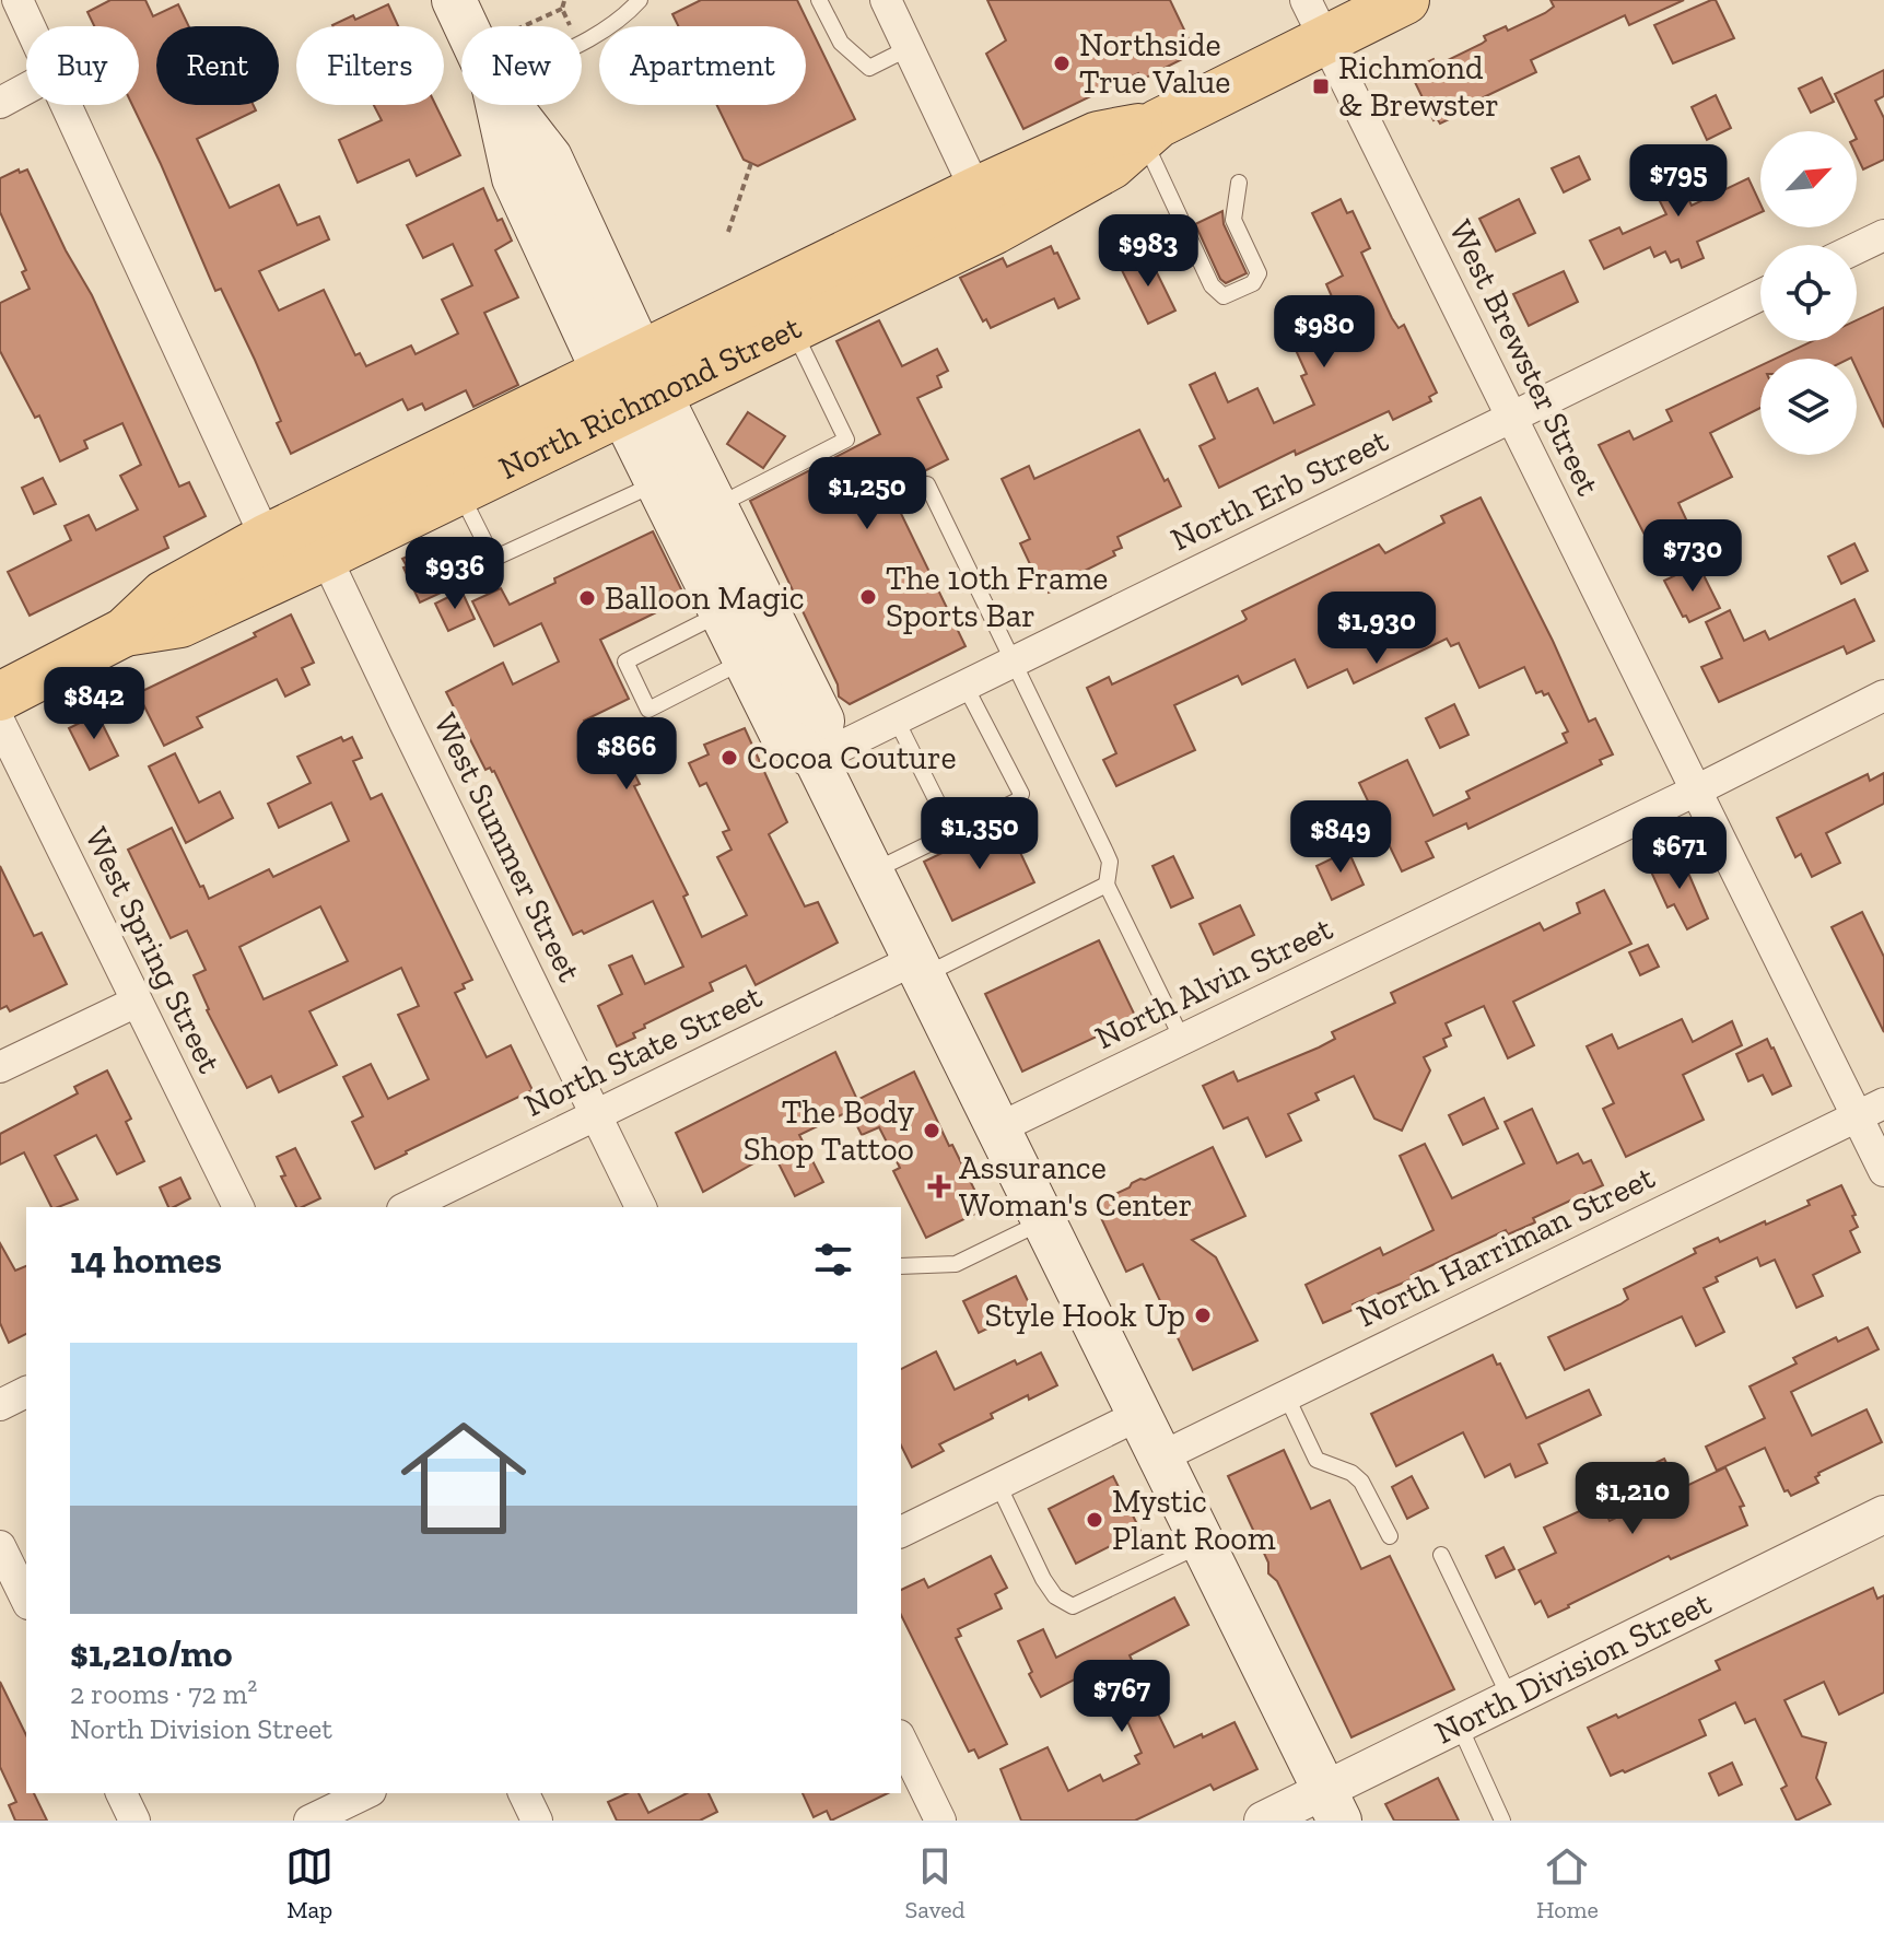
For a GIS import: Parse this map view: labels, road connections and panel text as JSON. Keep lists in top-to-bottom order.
{
  "streets": {
    "main road": ["North Richmond Street"],
    "street": [
      "West Brewster Street",
      "North Erb Street",
      "West Summer Street",
      "West Spring Street",
      "North Alvin Street",
      "North State Street",
      "North Harriman Street",
      "North Division Street"
    ]
  },
  "crossings": [
    ["West Brewster Street", "North Richmond Street"],
    ["West Brewster Street", "North Erb Street"],
    ["West Brewster Street", "North Alvin Street"],
    ["West Brewster Street", "North Harriman Street"],
    ["North Richmond Street", "West Summer Street"],
    ["West Summer Street", "North State Street"]
  ],
  "places": {
    "other": [
      "Northside True Value",
      "The 10th Frame Sports Bar",
      "Balloon Magic",
      "Cocoa Couture",
      "The Body Shop Tattoo",
      "Style Hook Up",
      "Mystic Plant Room"
    ],
    "transit": ["Richmond & Brewster"],
    "health": ["Assurance Woman's Center"]
  },
  "north": "top right",
  "page": {
    "chip": [
      "Buy",
      "Rent",
      "Filters",
      "New",
      "Apartment"
    ],
    "price": [
      "$795",
      "$983",
      "$980",
      "$1,250",
      "$730",
      "$936",
      "$1,930",
      "$842",
      "$866",
      "$1,350",
      "$849",
      "$671",
      "$1,210",
      "$767"
    ],
    "heading": "14 homes",
    "list": [
      {
        "name": "$1,210/mo",
        "note": "2 rooms · 72 m² · North Division Street"
      }
    ],
    "tabs": ["Map", "Saved", "Home"]
  }
}
